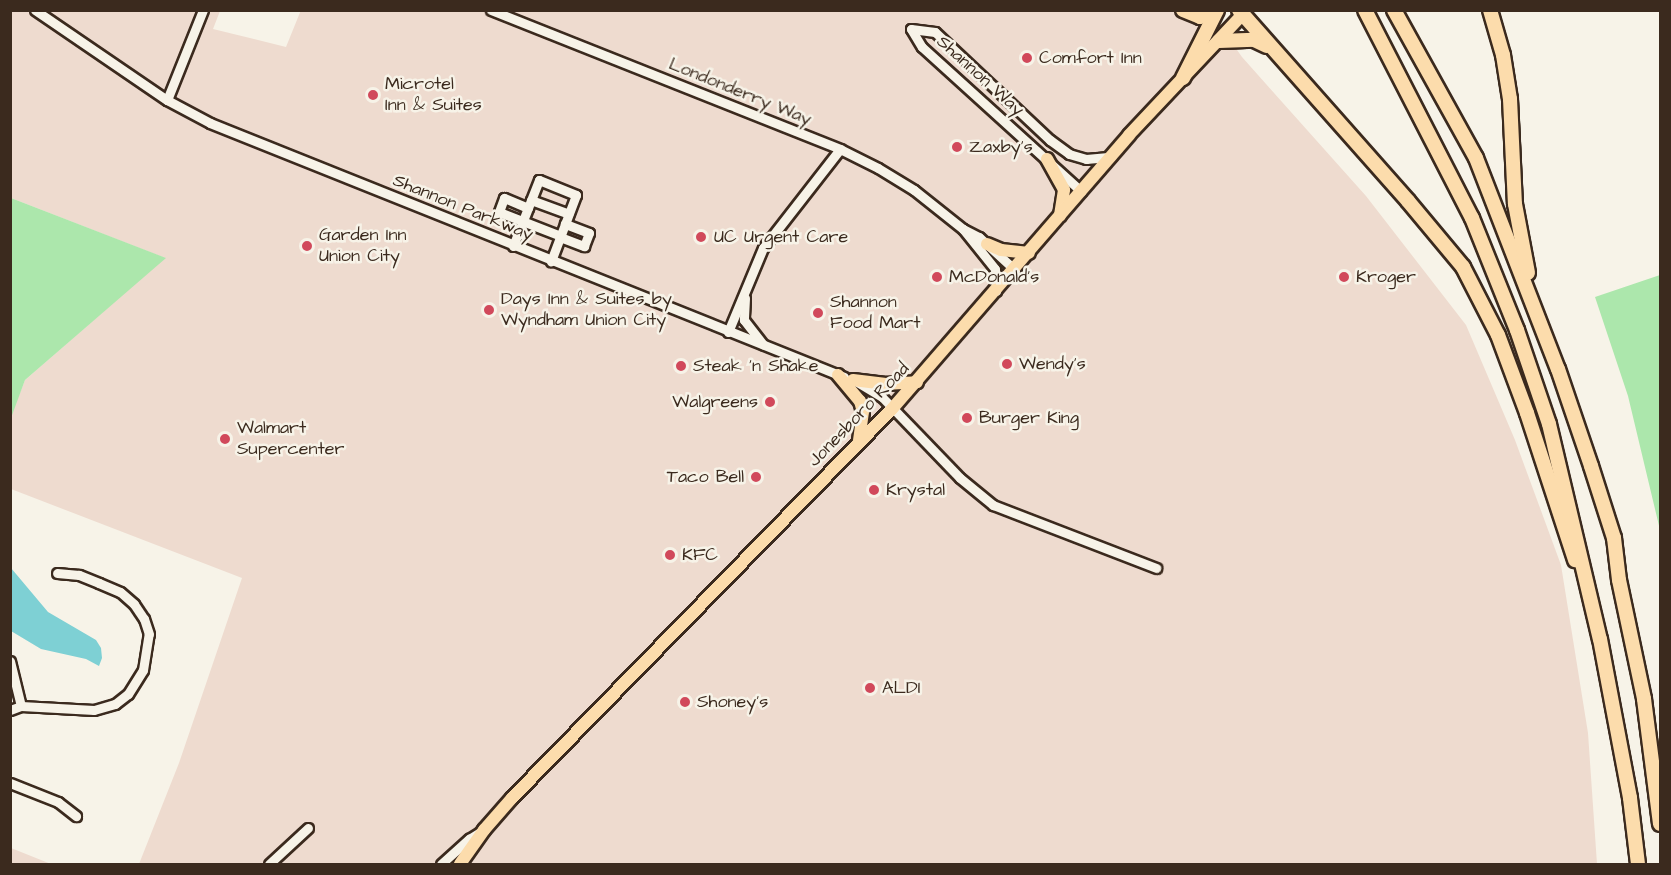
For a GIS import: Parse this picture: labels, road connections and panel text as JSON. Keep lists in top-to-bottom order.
{
  "streets": {
    "main road": ["Jonesboro Road"],
    "street": ["Shannon Way", "Londonderry Way", "Shannon Parkway"]
  },
  "crossings": [
    ["Shannon Way", "Jonesboro Road"],
    ["Londonderry Way", "Jonesboro Road"],
    ["Shannon Parkway", "Jonesboro Road"]
  ],
  "places": [
    "Comfort Inn",
    "Microtel Inn & Suites",
    "Zaxby's",
    "UC Urgent Care",
    "Garden Inn Union City",
    "McDonald's",
    "Kroger",
    "Days Inn & Suites by Wyndham Union City",
    "Shannon Food Mart",
    "Wendy's",
    "Steak 'n Shake",
    "Walgreens",
    "Burger King",
    "Walmart Supercenter",
    "Taco Bell",
    "Krystal",
    "KFC",
    "ALDI",
    "Shoney's"
  ]
}
